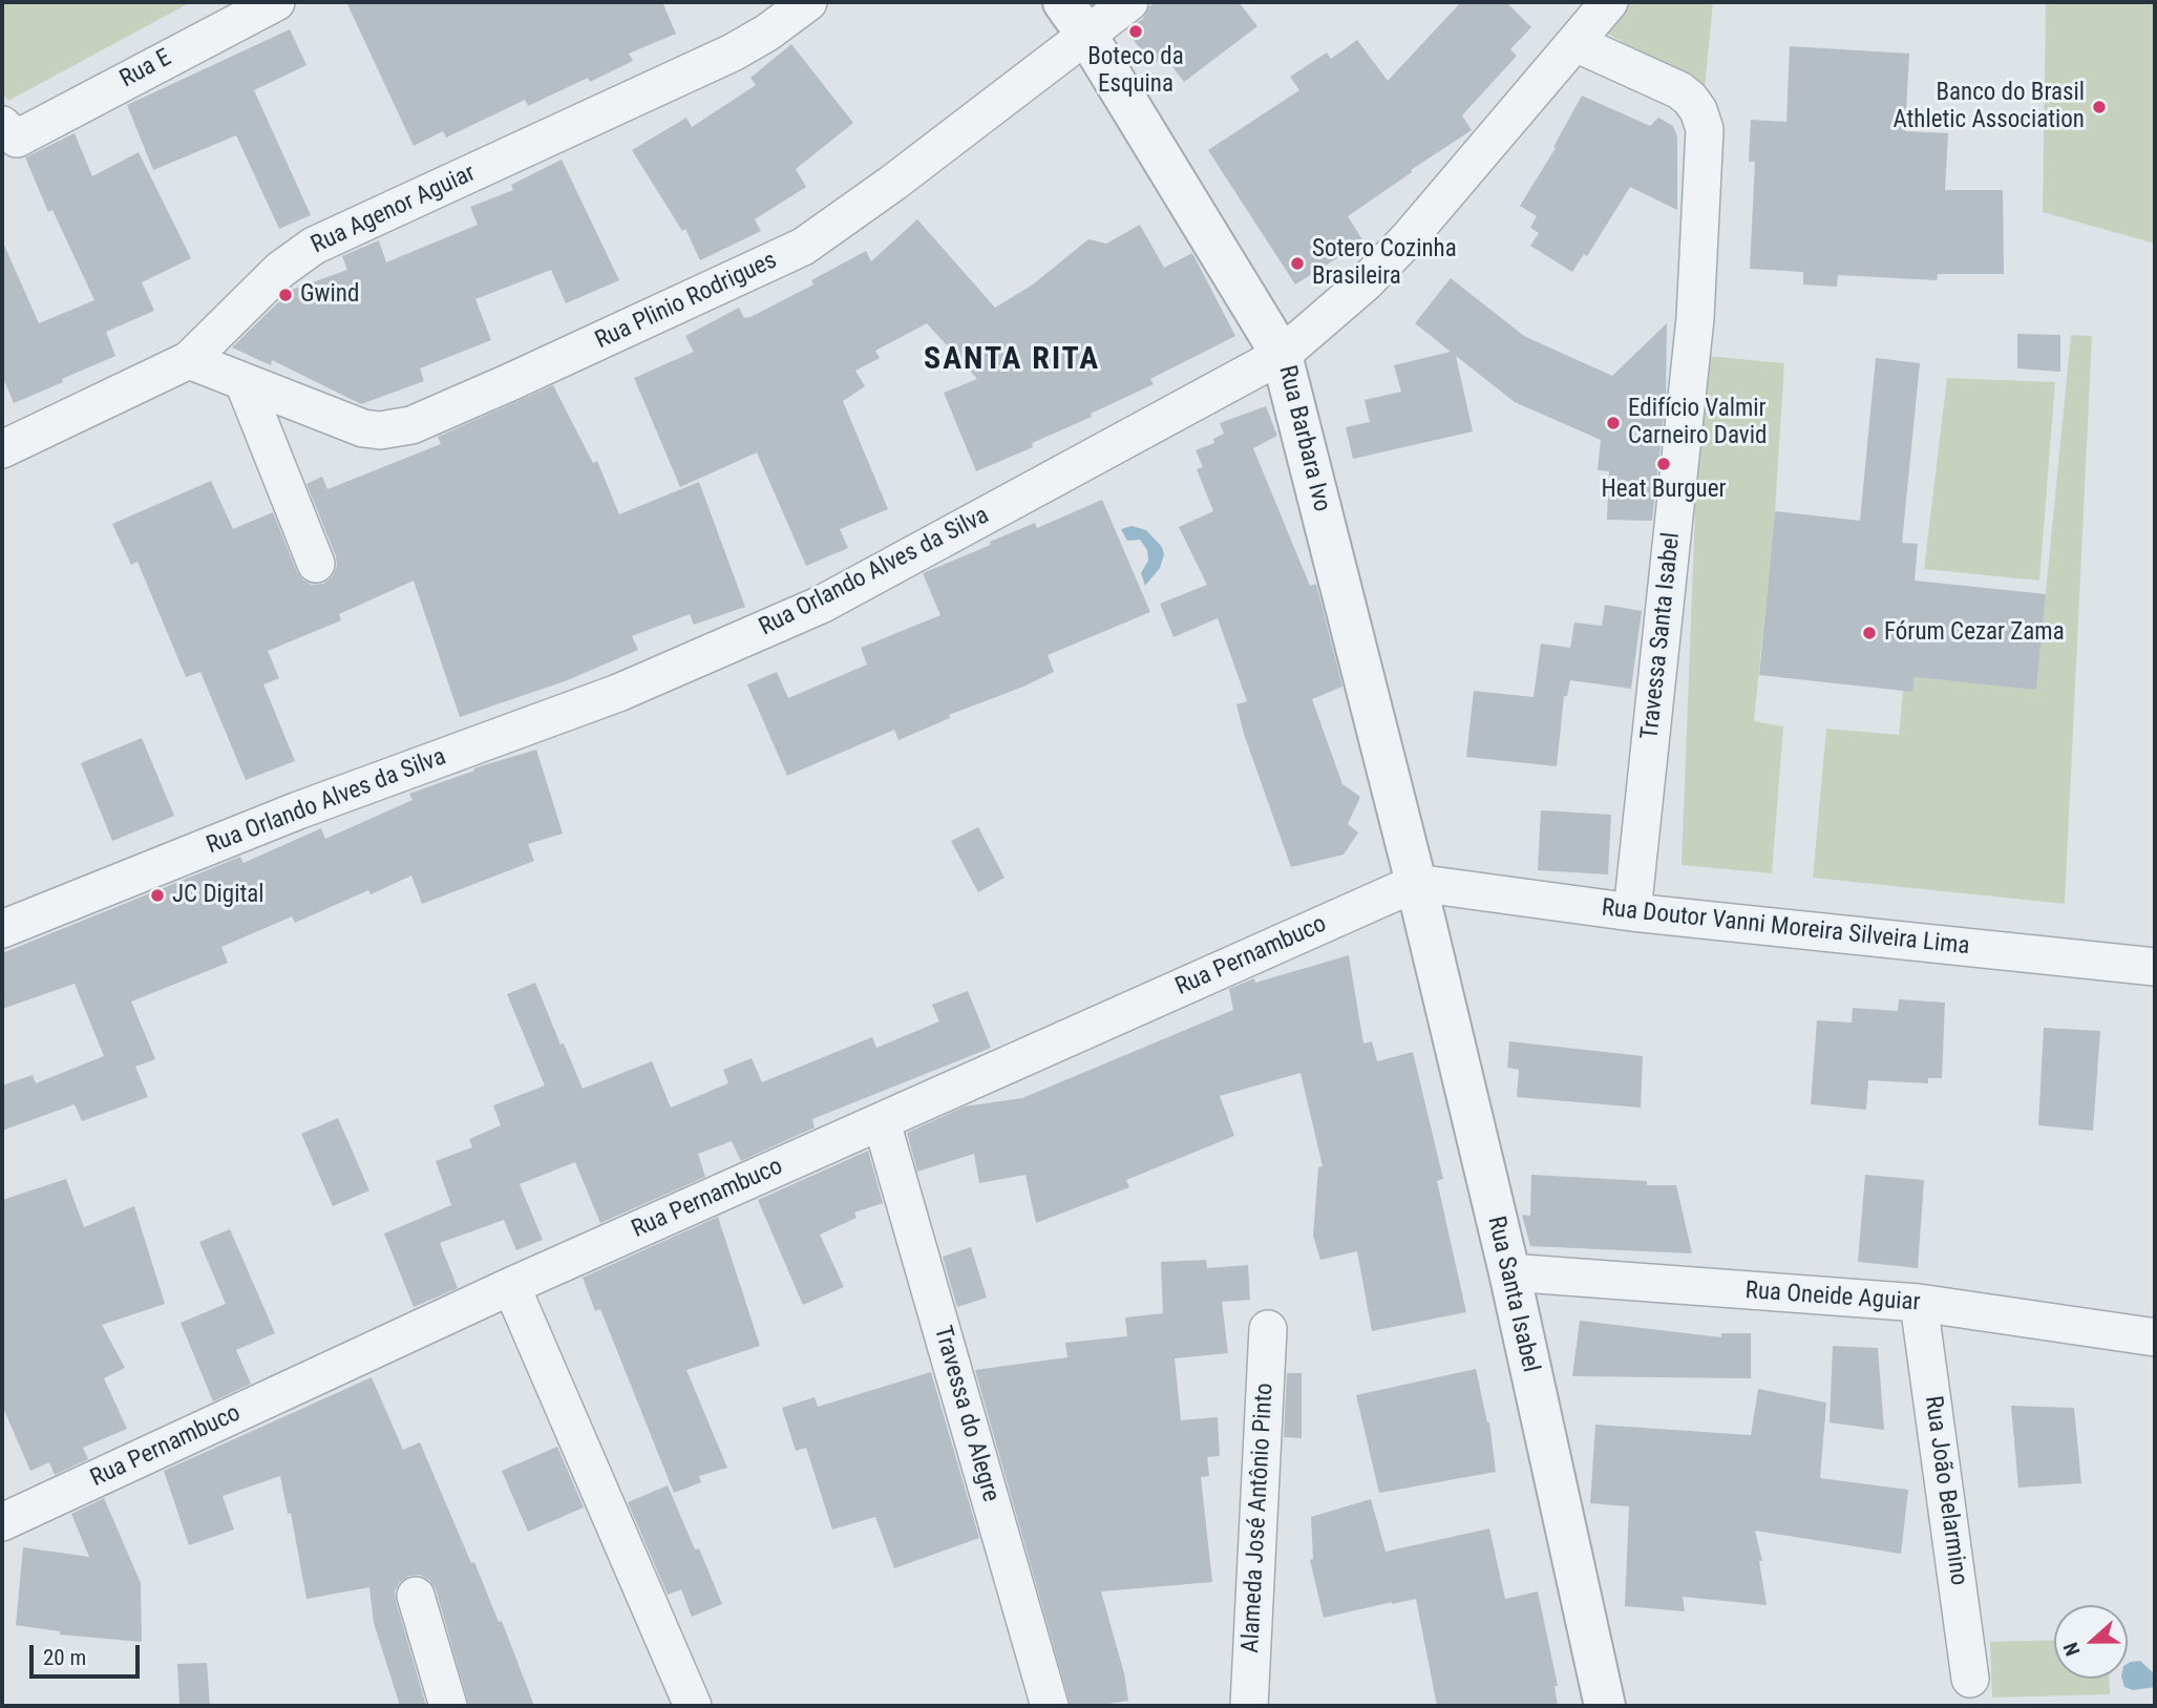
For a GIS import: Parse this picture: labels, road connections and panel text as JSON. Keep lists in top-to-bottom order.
{
  "streets": {
    "street": [
      "Rua E",
      "Rua Agenor Aguiar",
      "Rua Plinio Rodrigues",
      "Rua Barbara Ivo",
      "Rua Orlando Alves da Silva",
      "Travessa Santa Isabel",
      "Rua Doutor Vanni Moreira Silveira Lima",
      "Rua Pernambuco",
      "Rua Santa Isabel",
      "Rua Oneide Aguiar",
      "Travessa do Alegre",
      "Rua João Belarmino",
      "Alameda José Antônio Pinto"
    ]
  },
  "crossings": [
    ["Rua Agenor Aguiar", "Rua Plinio Rodrigues"],
    ["Rua Plinio Rodrigues", "Rua Barbara Ivo"],
    ["Rua Barbara Ivo", "Rua Orlando Alves da Silva"],
    ["Rua Barbara Ivo", "Rua Doutor Vanni Moreira Silveira Lima"],
    ["Rua Barbara Ivo", "Rua Pernambuco"],
    ["Rua Barbara Ivo", "Rua Santa Isabel"],
    ["Rua Orlando Alves da Silva", "Travessa Santa Isabel"],
    ["Travessa Santa Isabel", "Rua Doutor Vanni Moreira Silveira Lima"],
    ["Rua Doutor Vanni Moreira Silveira Lima", "Rua Pernambuco"],
    ["Rua Doutor Vanni Moreira Silveira Lima", "Rua Santa Isabel"],
    ["Rua Pernambuco", "Rua Santa Isabel"],
    ["Rua Pernambuco", "Travessa do Alegre"],
    ["Rua Santa Isabel", "Rua Oneide Aguiar"],
    ["Rua Oneide Aguiar", "Rua João Belarmino"]
  ],
  "districts": ["SANTA RITA"],
  "places": [
    "Boteco da Esquina",
    "Banco do Brasil Athletic Association",
    "Sotero Cozinha Brasileira",
    "Gwind",
    "Edifício Valmir Carneiro David",
    "Heat Burguer",
    "Fórum Cezar Zama",
    "JC Digital"
  ],
  "scale_bar": "20 m",
  "north": "left"
}
